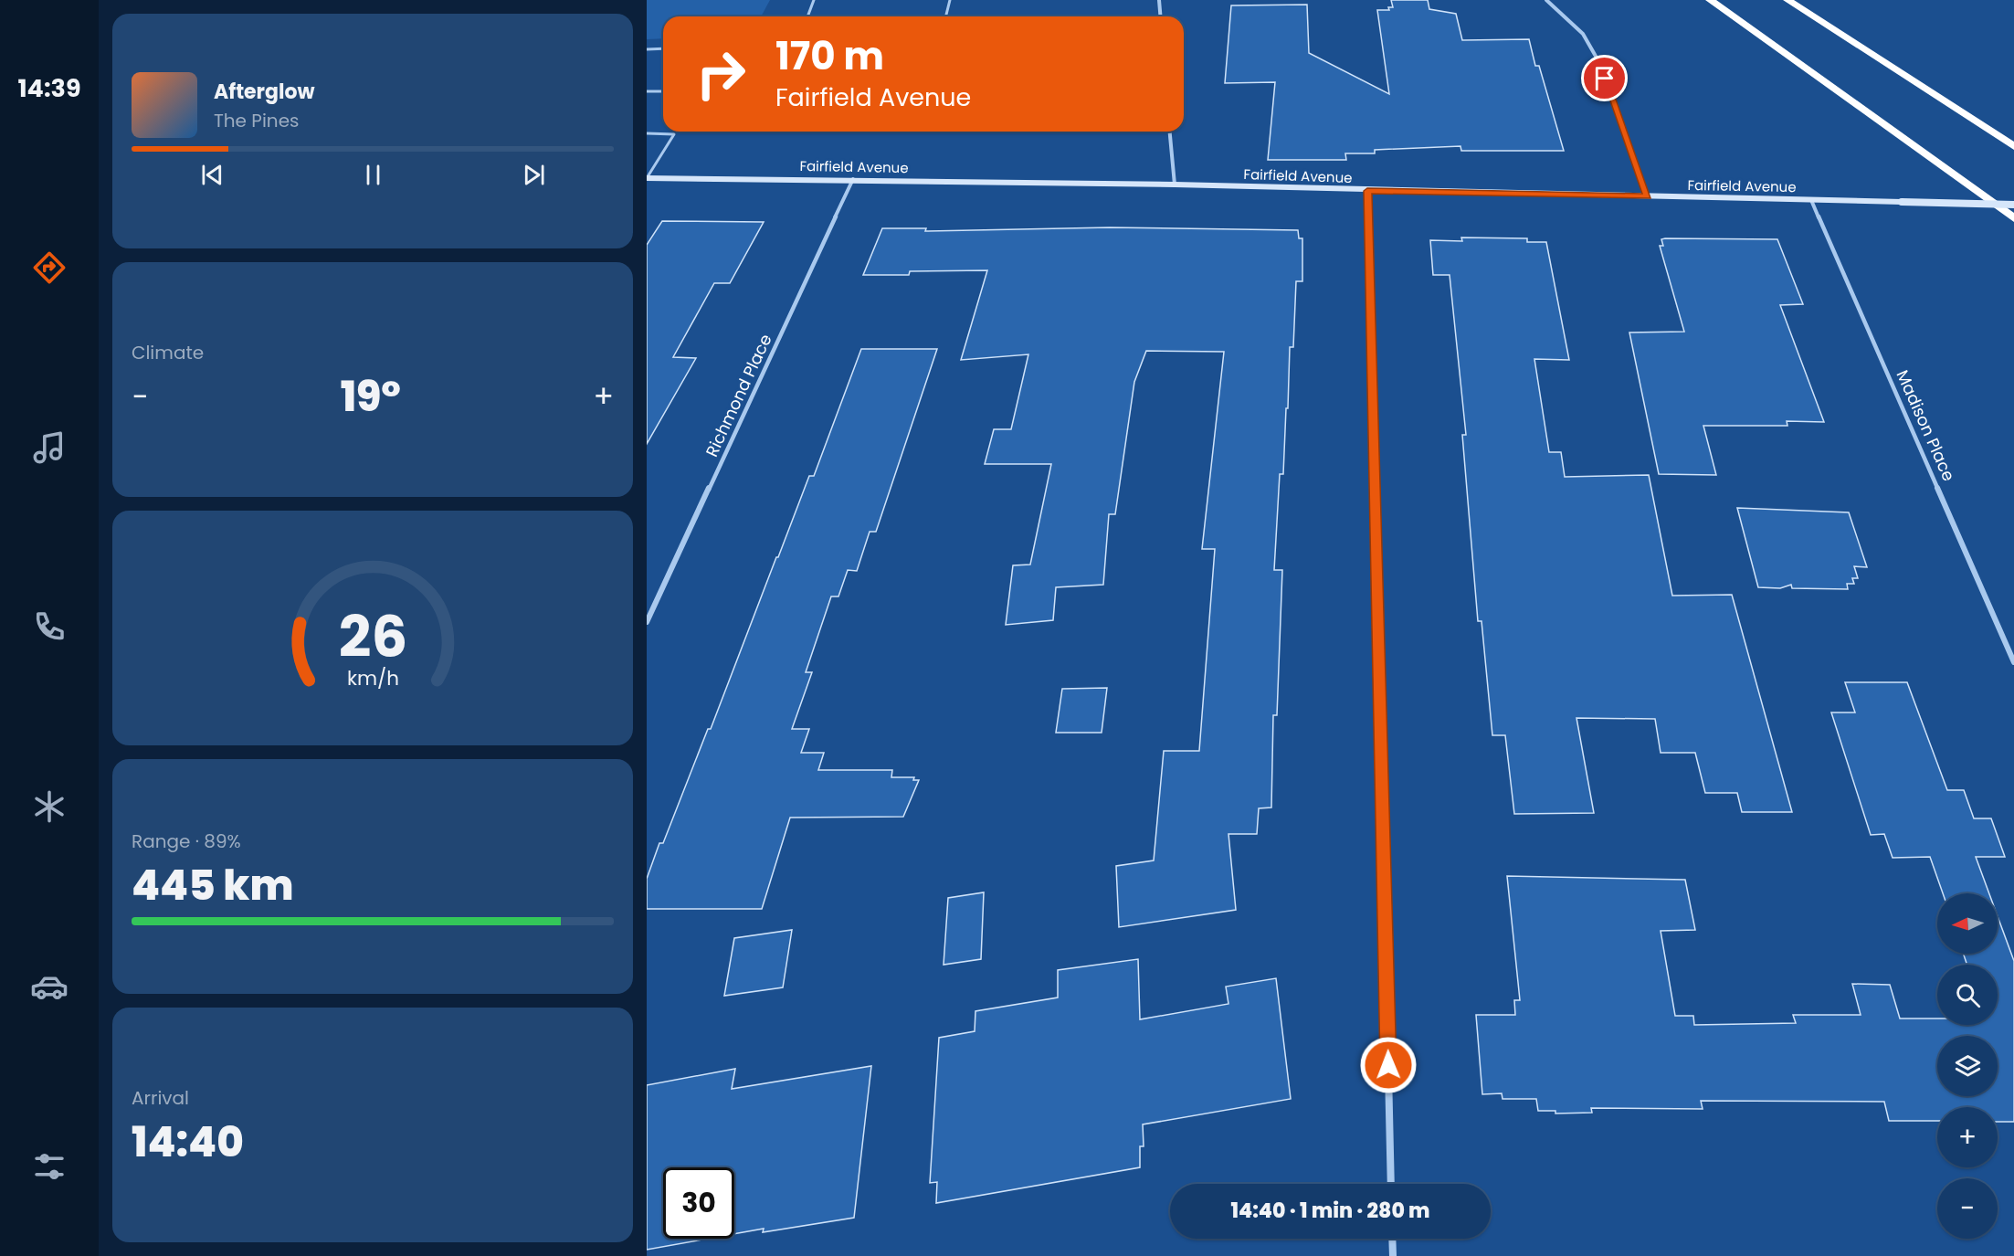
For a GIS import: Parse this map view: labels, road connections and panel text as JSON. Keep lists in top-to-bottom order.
{
  "streets": {
    "main road": ["Fairfield Avenue"],
    "street": ["Richmond Place", "Madison Place"]
  },
  "crossings": [
    ["Fairfield Avenue", "Richmond Place"],
    ["Fairfield Avenue", "Madison Place"]
  ],
  "north": "left",
  "page": {
    "tabs": "14:39",
    "turn": ["170 m", "Fairfield Avenue"],
    "song": ["Afterglow", "The Pines"],
    "tile": [
      "Climate",
      ["Range · 89%", "445 km"],
      ["Arrival", "14:40"]
    ],
    "heat": ["−", "19°", "+"],
    "map_buttons": ["+", "−"],
    "limit": "30",
    "trip": "14:40 · 1 min · 280 m",
    "gauge": ["26", "km/h"]
  }
}
